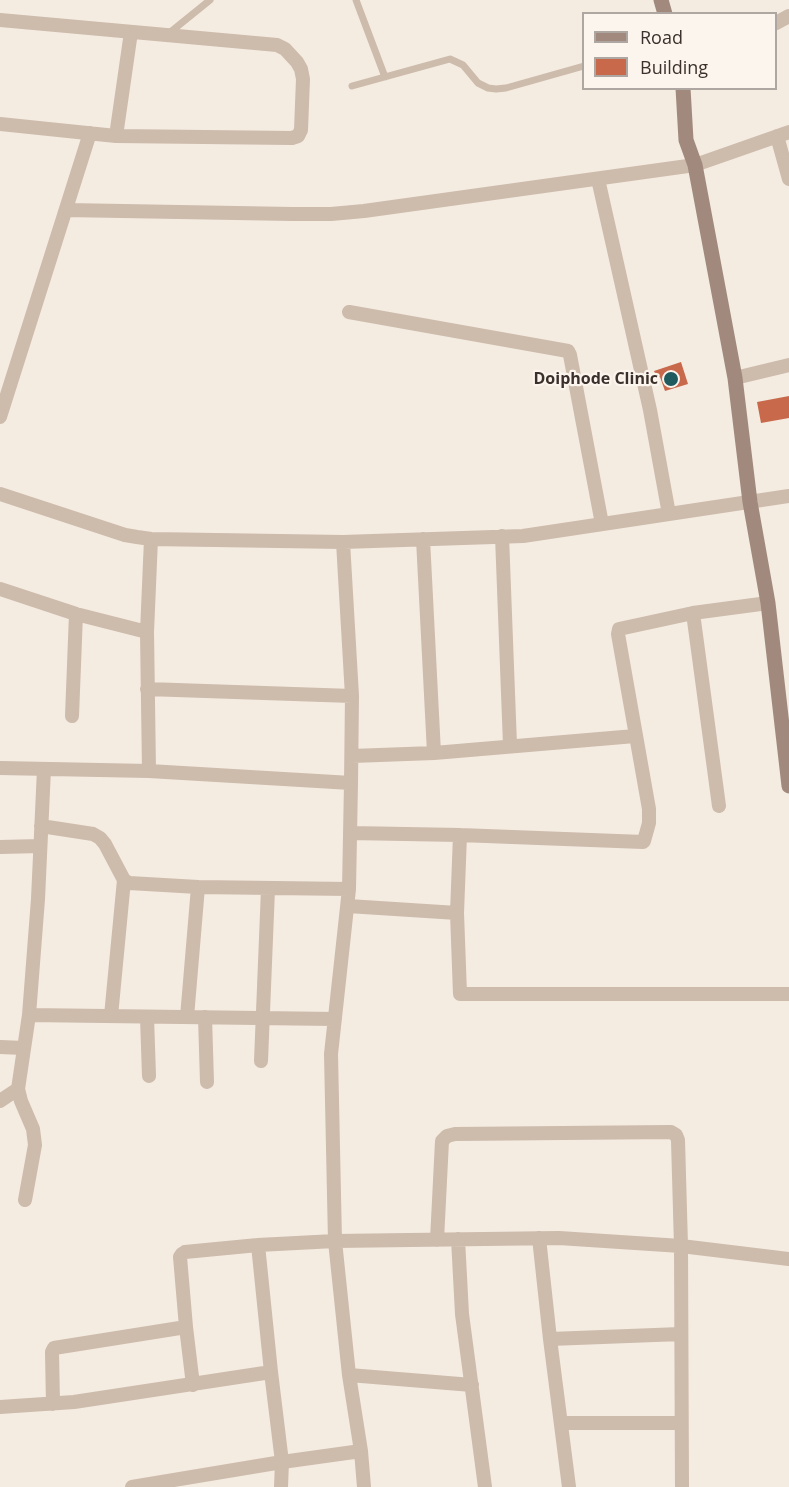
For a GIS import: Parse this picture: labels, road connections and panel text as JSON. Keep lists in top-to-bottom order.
{
  "places": ["Doiphode Clinic"],
  "legend": ["Road", "Building"]
}
